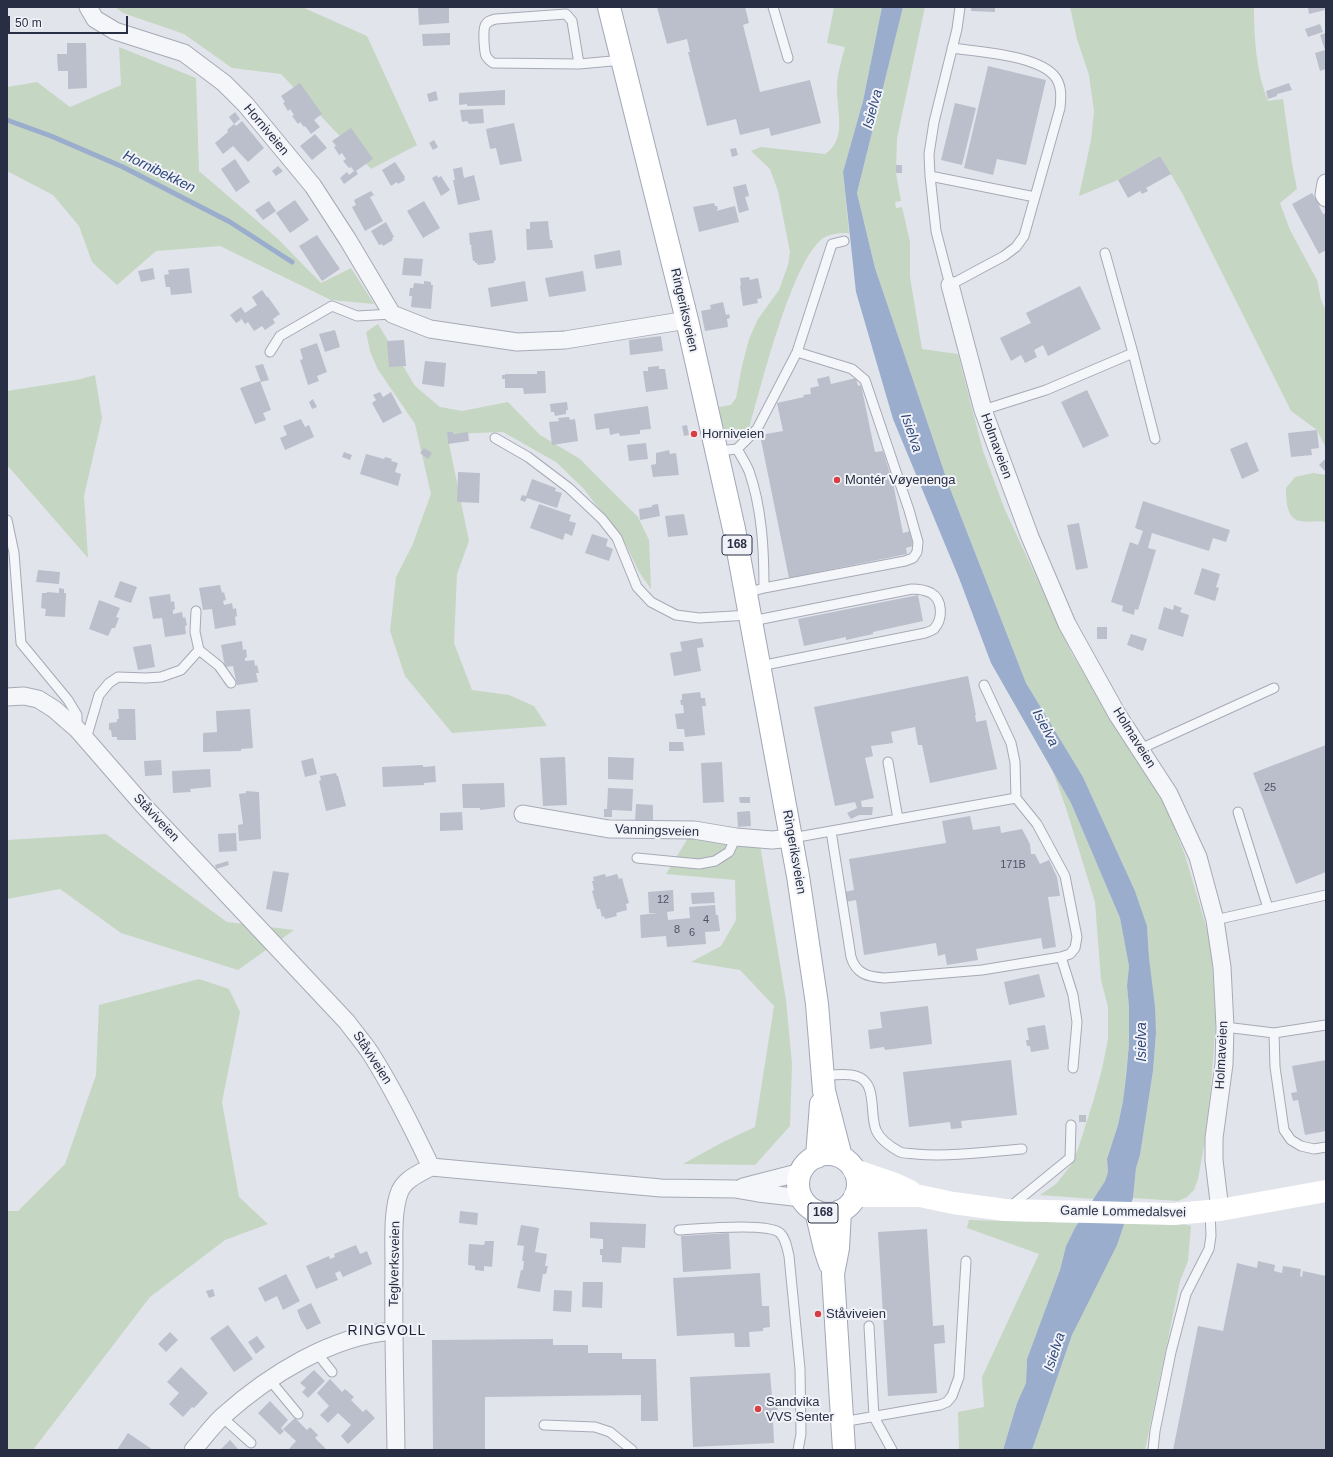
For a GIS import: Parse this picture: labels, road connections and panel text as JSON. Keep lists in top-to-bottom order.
{
  "streets": {
    "main road": ["Ringeriksveien", "168", "Gamle Lommedalsvei"],
    "street": [
      "Horniveien",
      "Holmaveien",
      "Ståviveien",
      "Vanningsveien",
      "Teglverksveien"
    ]
  },
  "crossings": [
    ["Ringeriksveien", "168"],
    ["Ringeriksveien", "Vanningsveien"],
    ["Ringeriksveien", "Gamle Lommedalsvei"],
    ["Holmaveien", "Gamle Lommedalsvei"],
    ["168", "Gamle Lommedalsvei"],
    ["Ståviveien", "Teglverksveien"]
  ],
  "districts": ["RINGVOLL"],
  "water": ["Isielva", "Hornibekken"],
  "places": [
    "Horniveien",
    "Montér Vøyenenga",
    "Ståviveien",
    "Sandvika VVS Senter"
  ],
  "house_numbers": [
    "25",
    "171B",
    "12",
    "4",
    "8",
    "6"
  ],
  "scale_bar": "50 m"
}
